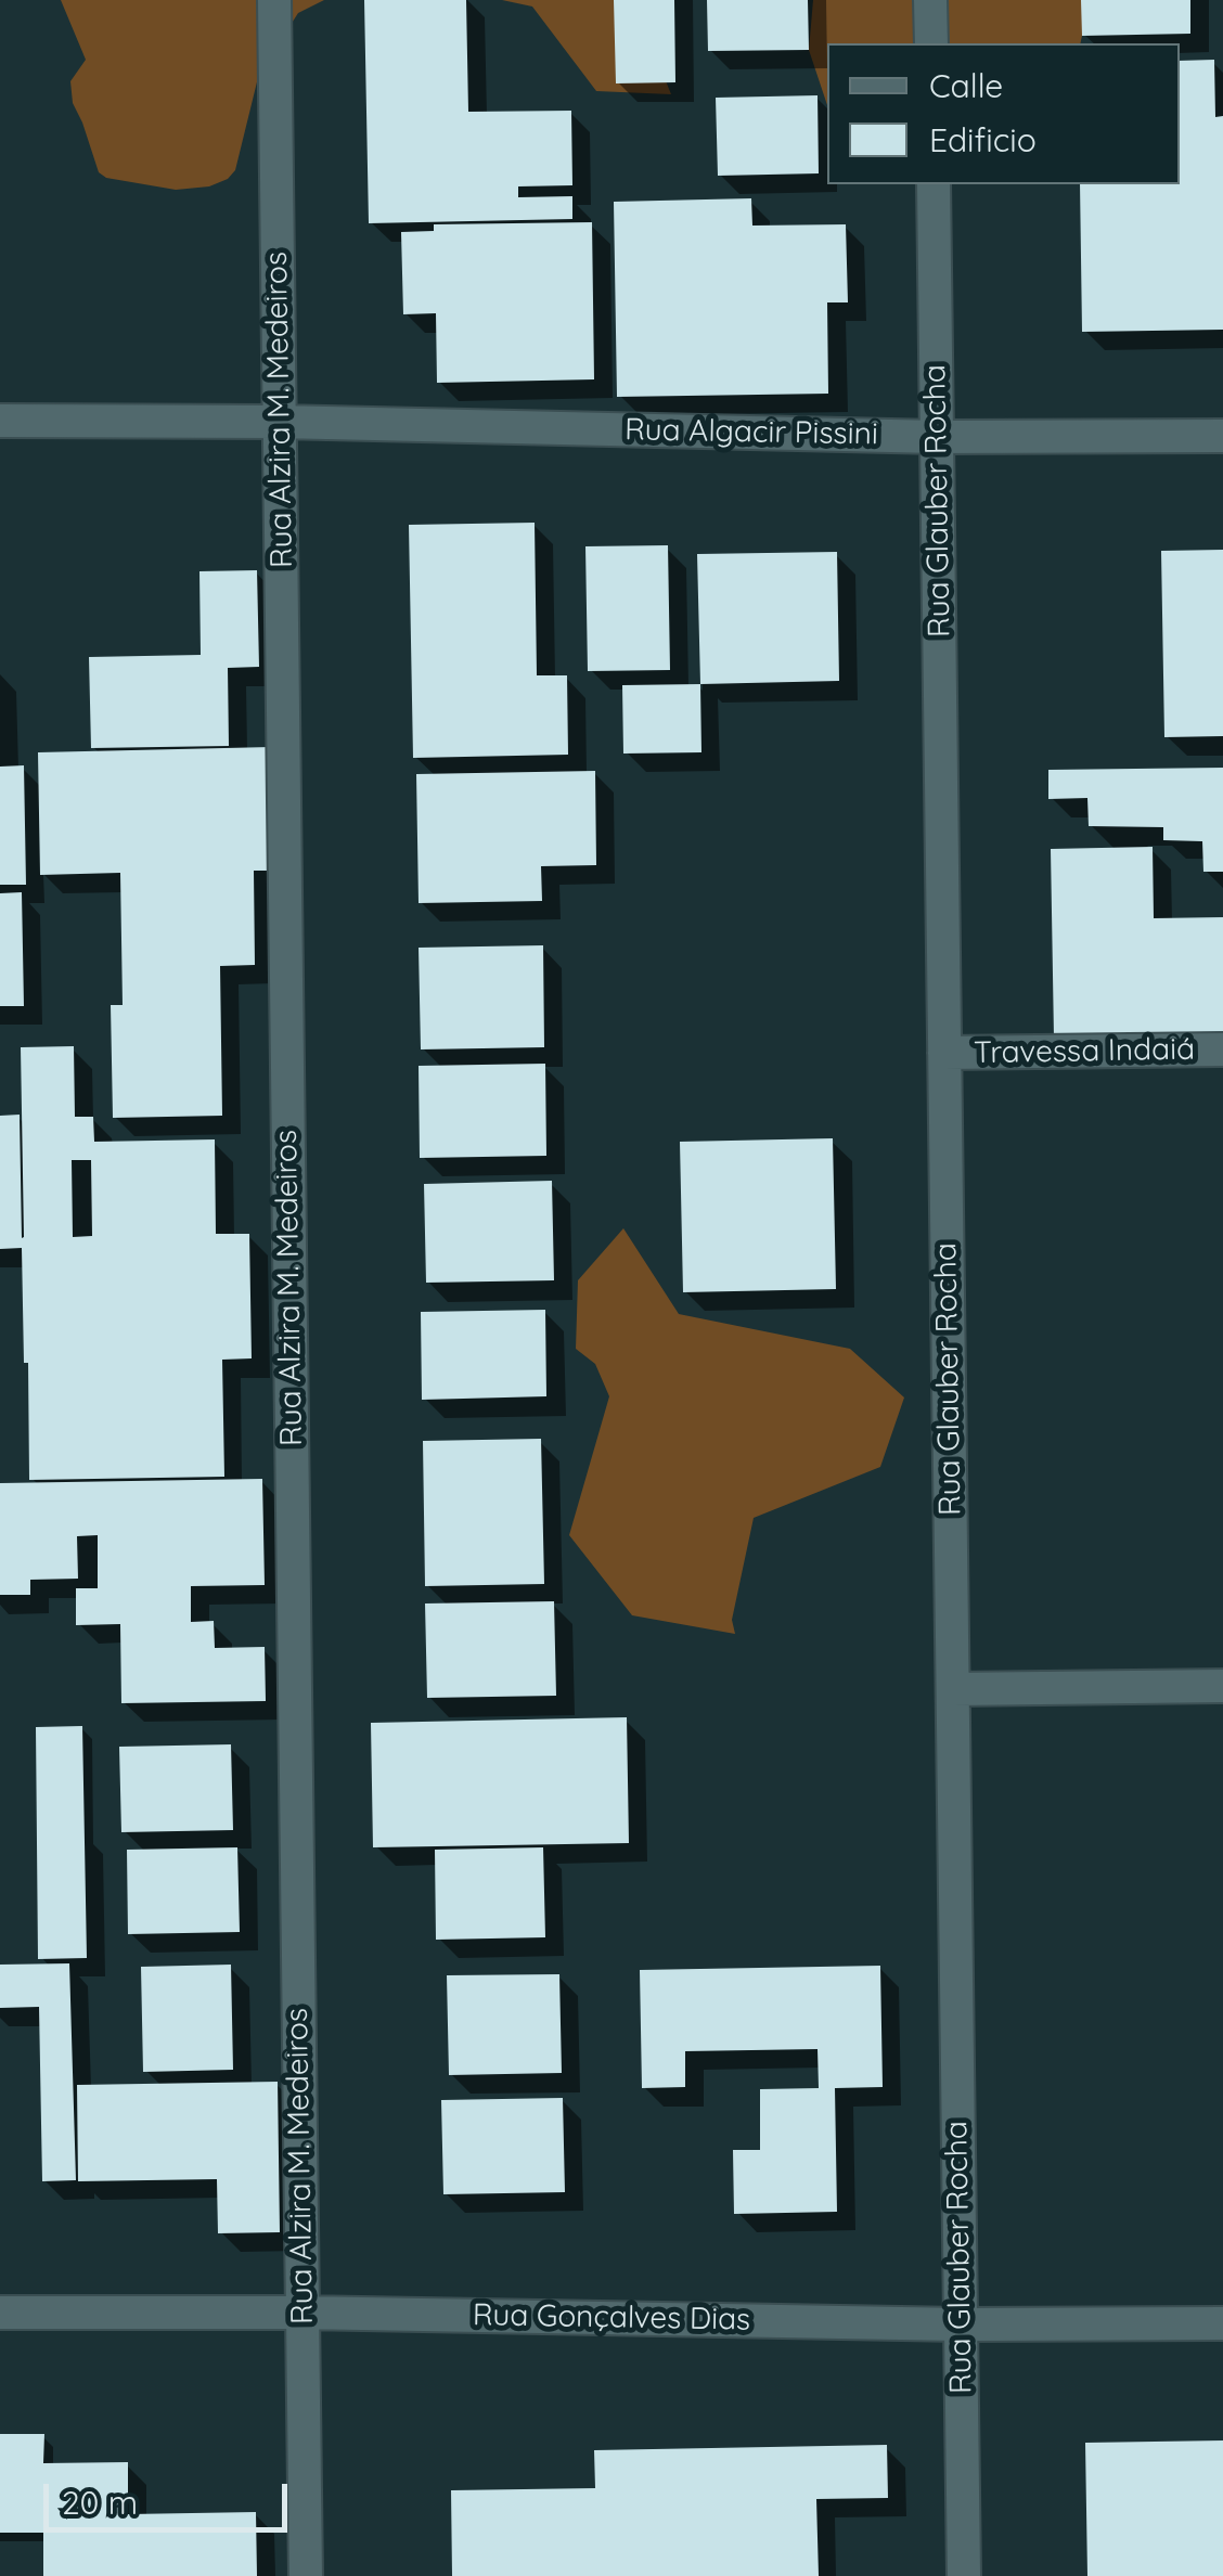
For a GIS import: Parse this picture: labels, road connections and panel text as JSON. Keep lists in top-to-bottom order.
{
  "streets": {
    "street": [
      "Rua Alzira M. Medeiros",
      "Rua Algacir Pissini",
      "Rua Glauber Rocha",
      "Travessa Indaiá",
      "Rua Gonçalves Dias"
    ]
  },
  "crossings": [
    ["Rua Alzira M. Medeiros", "Rua Algacir Pissini"],
    ["Rua Alzira M. Medeiros", "Rua Gonçalves Dias"],
    ["Rua Algacir Pissini", "Rua Glauber Rocha"],
    ["Rua Glauber Rocha", "Travessa Indaiá"],
    ["Rua Glauber Rocha", "Rua Gonçalves Dias"]
  ],
  "legend": ["Calle", "Edificio"],
  "scale_bar": "20 m"
}
